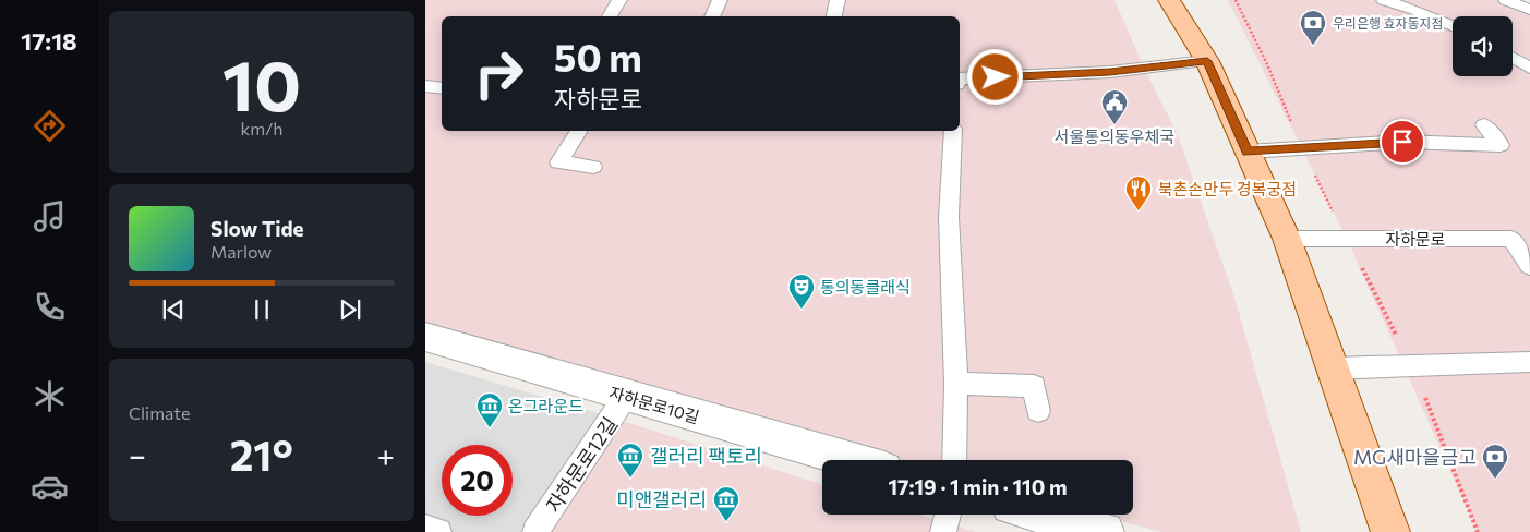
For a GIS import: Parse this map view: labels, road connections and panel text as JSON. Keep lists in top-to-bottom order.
{
  "streets": {
    "street": ["자하문로10길"],
    "lane": ["자하문로", "자하문로12길"]
  },
  "crossings": [
    ["자하문로10길", "자하문로12길"]
  ],
  "places": {
    "bank": ["우리은행 효자동지점", "MG새마을금고"],
    "public building": ["서울통의동우체국"],
    "restaurant": ["북촌손만두 경복궁점"],
    "theatre": ["통의동클래식"],
    "museum": ["온그라운드", "갤러리 팩토리", "미앤갤러리"]
  },
  "page": {
    "tabs": "17:18",
    "tile": [
      ["10", "km/h"],
      "Climate"
    ],
    "turn": ["50 m", "자하문로"],
    "song": ["Slow Tide", "Marlow"],
    "heat": ["−", "21°", "+"],
    "limit": "20",
    "trip": "17:19 · 1 min · 110 m"
  }
}
